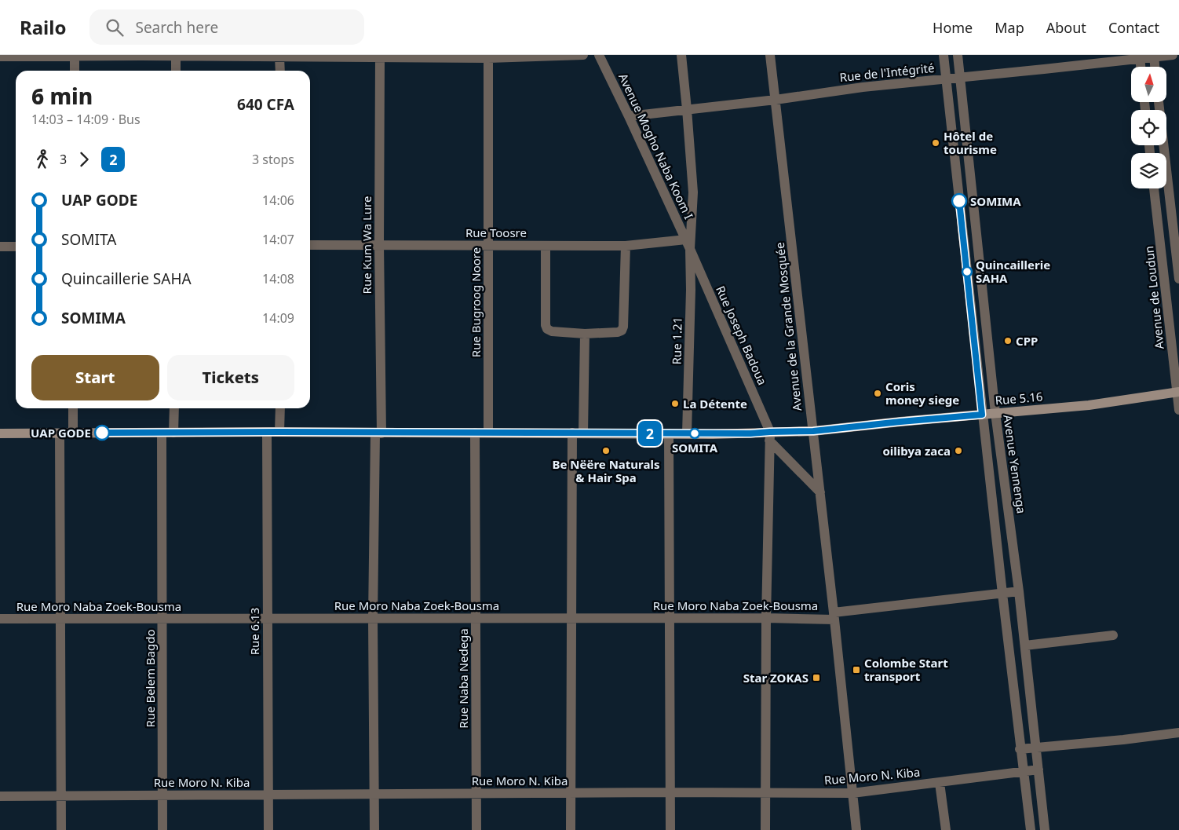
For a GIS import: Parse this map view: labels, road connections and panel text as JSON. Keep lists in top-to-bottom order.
{
  "streets": {
    "main road": ["Rue 5.16"],
    "street": [
      "Rue de l'Intégrité",
      "Avenue Mogho Naba Koom I",
      "Rue Toosre",
      "Rue Kum Wa Lure",
      "Avenue de Loudun",
      "Rue Bugroog Noore",
      "Avenue de la Grande Mosquée",
      "Rue Joseph Badoua",
      "Rue 1.21",
      "Avenue Yennenga",
      "Rue Moro Naba Zoek-Bousma",
      "Rue 6.13",
      "Rue Belem Bagdo",
      "Rue Naba Nedega",
      "Rue Moro N. Kiba"
    ]
  },
  "crossings": [
    ["Rue de l'Intégrité", "Avenue Mogho Naba Koom I"],
    ["Rue de l'Intégrité", "Avenue de la Grande Mosquée"],
    ["Rue de l'Intégrité", "Rue 1.21"],
    ["Rue de l'Intégrité", "Avenue Yennenga"],
    ["Avenue Mogho Naba Koom I", "Rue Toosre"],
    ["Avenue Mogho Naba Koom I", "Rue Joseph Badoua"],
    ["Avenue Mogho Naba Koom I", "Rue 1.21"],
    ["Rue Toosre", "Rue Kum Wa Lure"],
    ["Rue Toosre", "Rue Bugroog Noore"],
    ["Rue Toosre", "Rue Joseph Badoua"],
    ["Rue Toosre", "Rue 1.21"],
    ["Rue Kum Wa Lure", "Rue 5.16"],
    ["Rue Kum Wa Lure", "Rue Moro Naba Zoek-Bousma"],
    ["Rue Kum Wa Lure", "Rue Moro N. Kiba"],
    ["Avenue de Loudun", "Rue 5.16"],
    ["Rue Bugroog Noore", "Rue 5.16"],
    ["Avenue de la Grande Mosquée", "Rue 5.16"],
    ["Avenue de la Grande Mosquée", "Rue Moro Naba Zoek-Bousma"],
    ["Avenue de la Grande Mosquée", "Rue Moro N. Kiba"],
    ["Rue Joseph Badoua", "Rue 1.21"],
    ["Rue Joseph Badoua", "Rue 5.16"],
    ["Rue 1.21", "Rue 5.16"],
    ["Rue 5.16", "Avenue Yennenga"],
    ["Rue 5.16", "Rue 6.13"],
    ["Rue 5.16", "Rue Belem Bagdo"],
    ["Rue 5.16", "Rue Naba Nedega"],
    ["Avenue Yennenga", "Rue Moro Naba Zoek-Bousma"],
    ["Avenue Yennenga", "Rue Moro N. Kiba"],
    ["Rue Moro Naba Zoek-Bousma", "Rue 6.13"],
    ["Rue Moro Naba Zoek-Bousma", "Rue Belem Bagdo"],
    ["Rue Moro Naba Zoek-Bousma", "Rue Naba Nedega"],
    ["Rue 6.13", "Rue Moro N. Kiba"],
    ["Rue Belem Bagdo", "Rue Moro N. Kiba"],
    ["Rue Naba Nedega", "Rue Moro N. Kiba"]
  ],
  "places": {
    "other": [
      "Hôtel de tourisme",
      "SOMIMA",
      "Quincaillerie SAHA",
      "CPP",
      "Coris money siege",
      "La Détente",
      "UAP GODE",
      "SOMITA",
      "Be Nëëre Naturals & Hair Spa",
      "oilibya zaca"
    ],
    "transit": ["Colombe Start transport", "Star ZOKAS"]
  },
  "lines": ["bus line 2"],
  "north": "top",
  "page": {
    "header": "Railo",
    "search": "Search here",
    "nav": [
      "Home",
      "Map",
      "About",
      "Contact"
    ],
    "on_map": "2",
    "heading": ["6 min", "14:03 – 14:09 · Bus", "640 CFA"],
    "legs": ["3", "2", "3 stops"],
    "list": [
      {
        "name": "UAP GODE",
        "value": "14:06"
      },
      {
        "name": "SOMITA",
        "value": "14:07"
      },
      {
        "name": "Quincaillerie SAHA",
        "value": "14:08"
      },
      {
        "name": "SOMIMA",
        "value": "14:09"
      }
    ],
    "buttons": ["Start", "Tickets"]
  }
}
